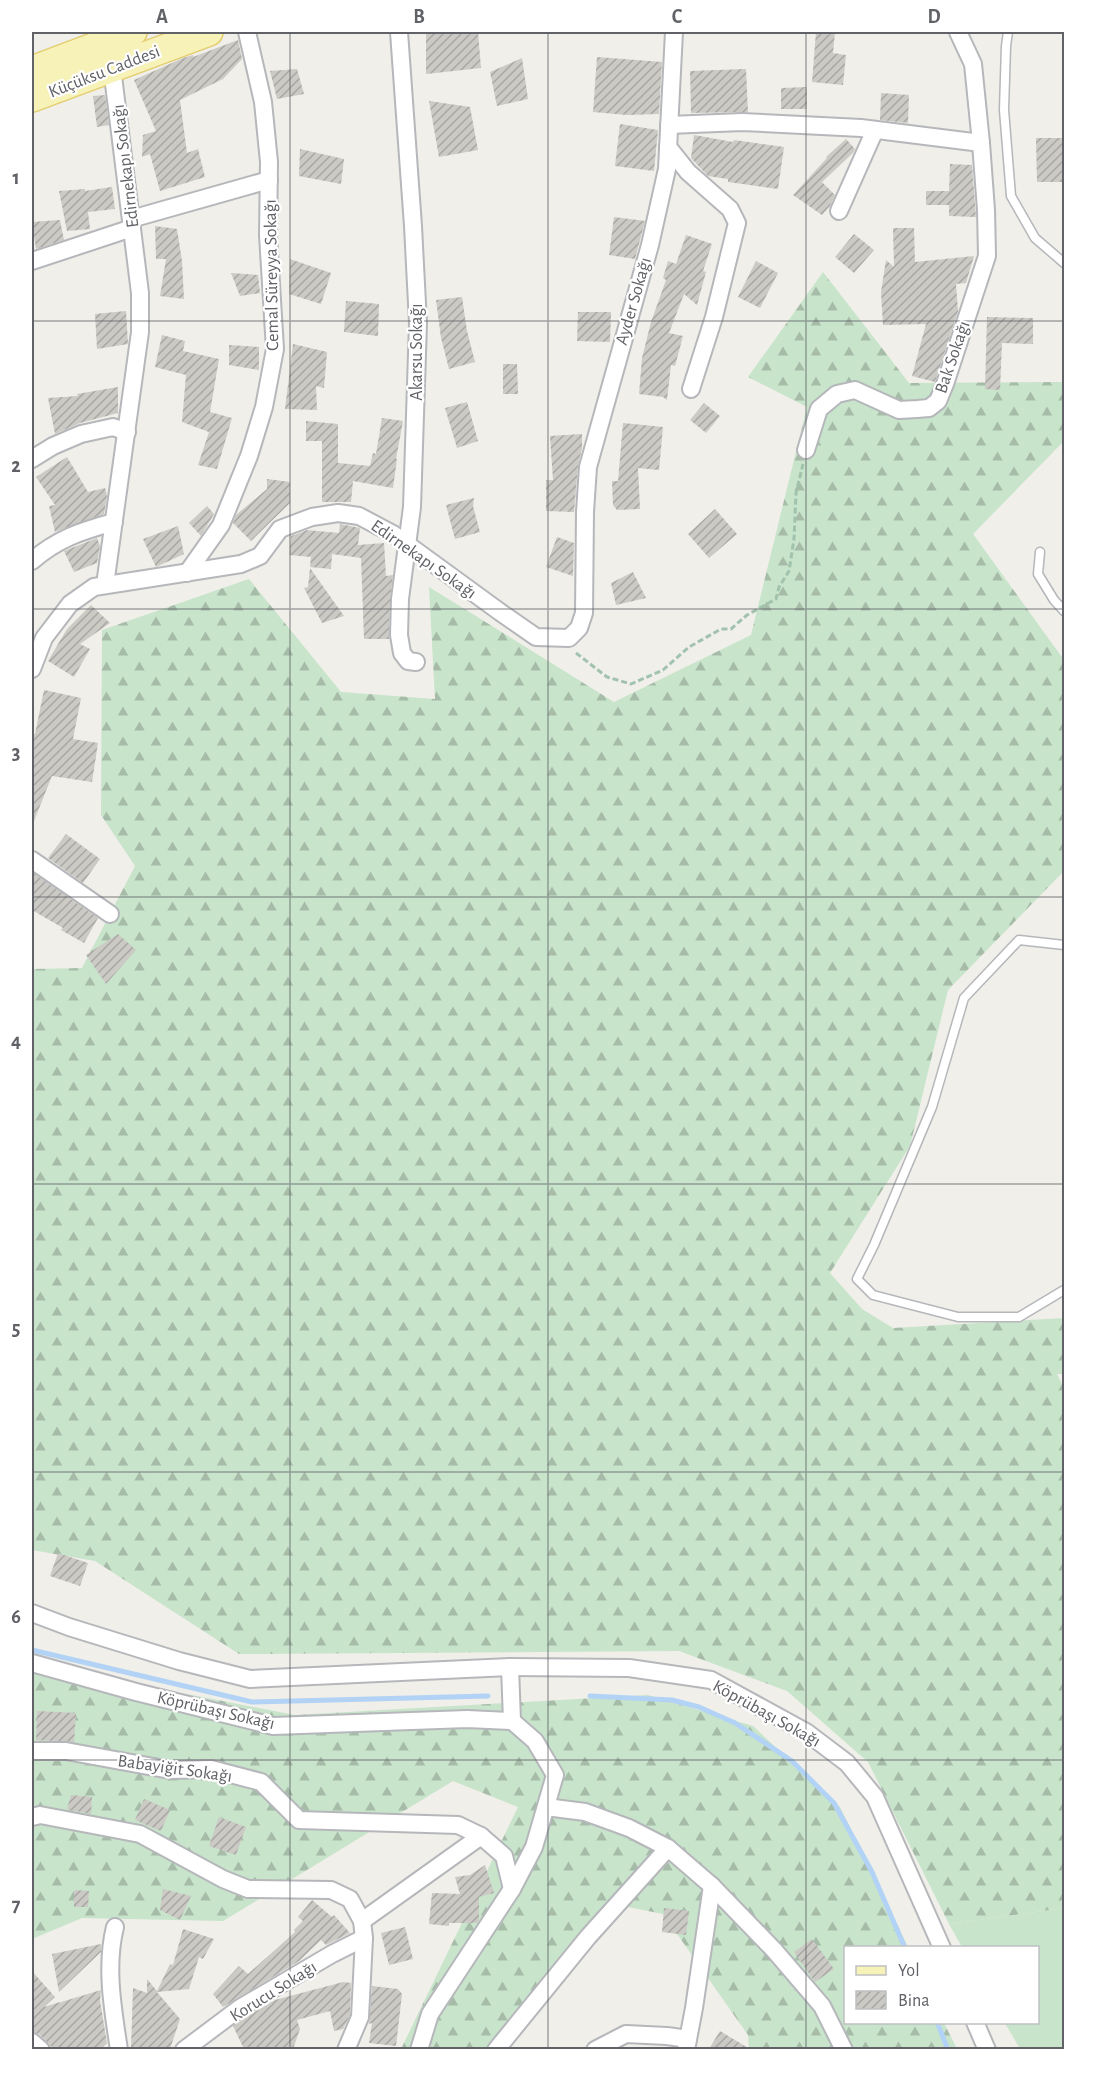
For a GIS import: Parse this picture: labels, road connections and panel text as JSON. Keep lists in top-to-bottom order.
{
  "streets": {
    "main road": ["Küçüksu Caddesi"],
    "street": [
      "Edirnekapı Sokağı",
      "Cemal Süreyya Sokağı",
      "Ayder Sokağı",
      "Akarsu Sokağı",
      "Bak Sokağı",
      "Köprübaşı Sokağı",
      "Babayiğit Sokağı",
      "Korucu Sokağı"
    ]
  },
  "crossings": [
    ["Küçüksu Caddesi", "Edirnekapı Sokağı"],
    ["Edirnekapı Sokağı", "Cemal Süreyya Sokağı"],
    ["Edirnekapı Sokağı", "Ayder Sokağı"],
    ["Edirnekapı Sokağı", "Akarsu Sokağı"]
  ],
  "legend": ["Yol", "Bina"],
  "grid": {
    "columns": [
      "A",
      "B",
      "C",
      "D"
    ],
    "rows": [
      "1",
      "2",
      "3",
      "4",
      "5",
      "6",
      "7"
    ]
  }
}
